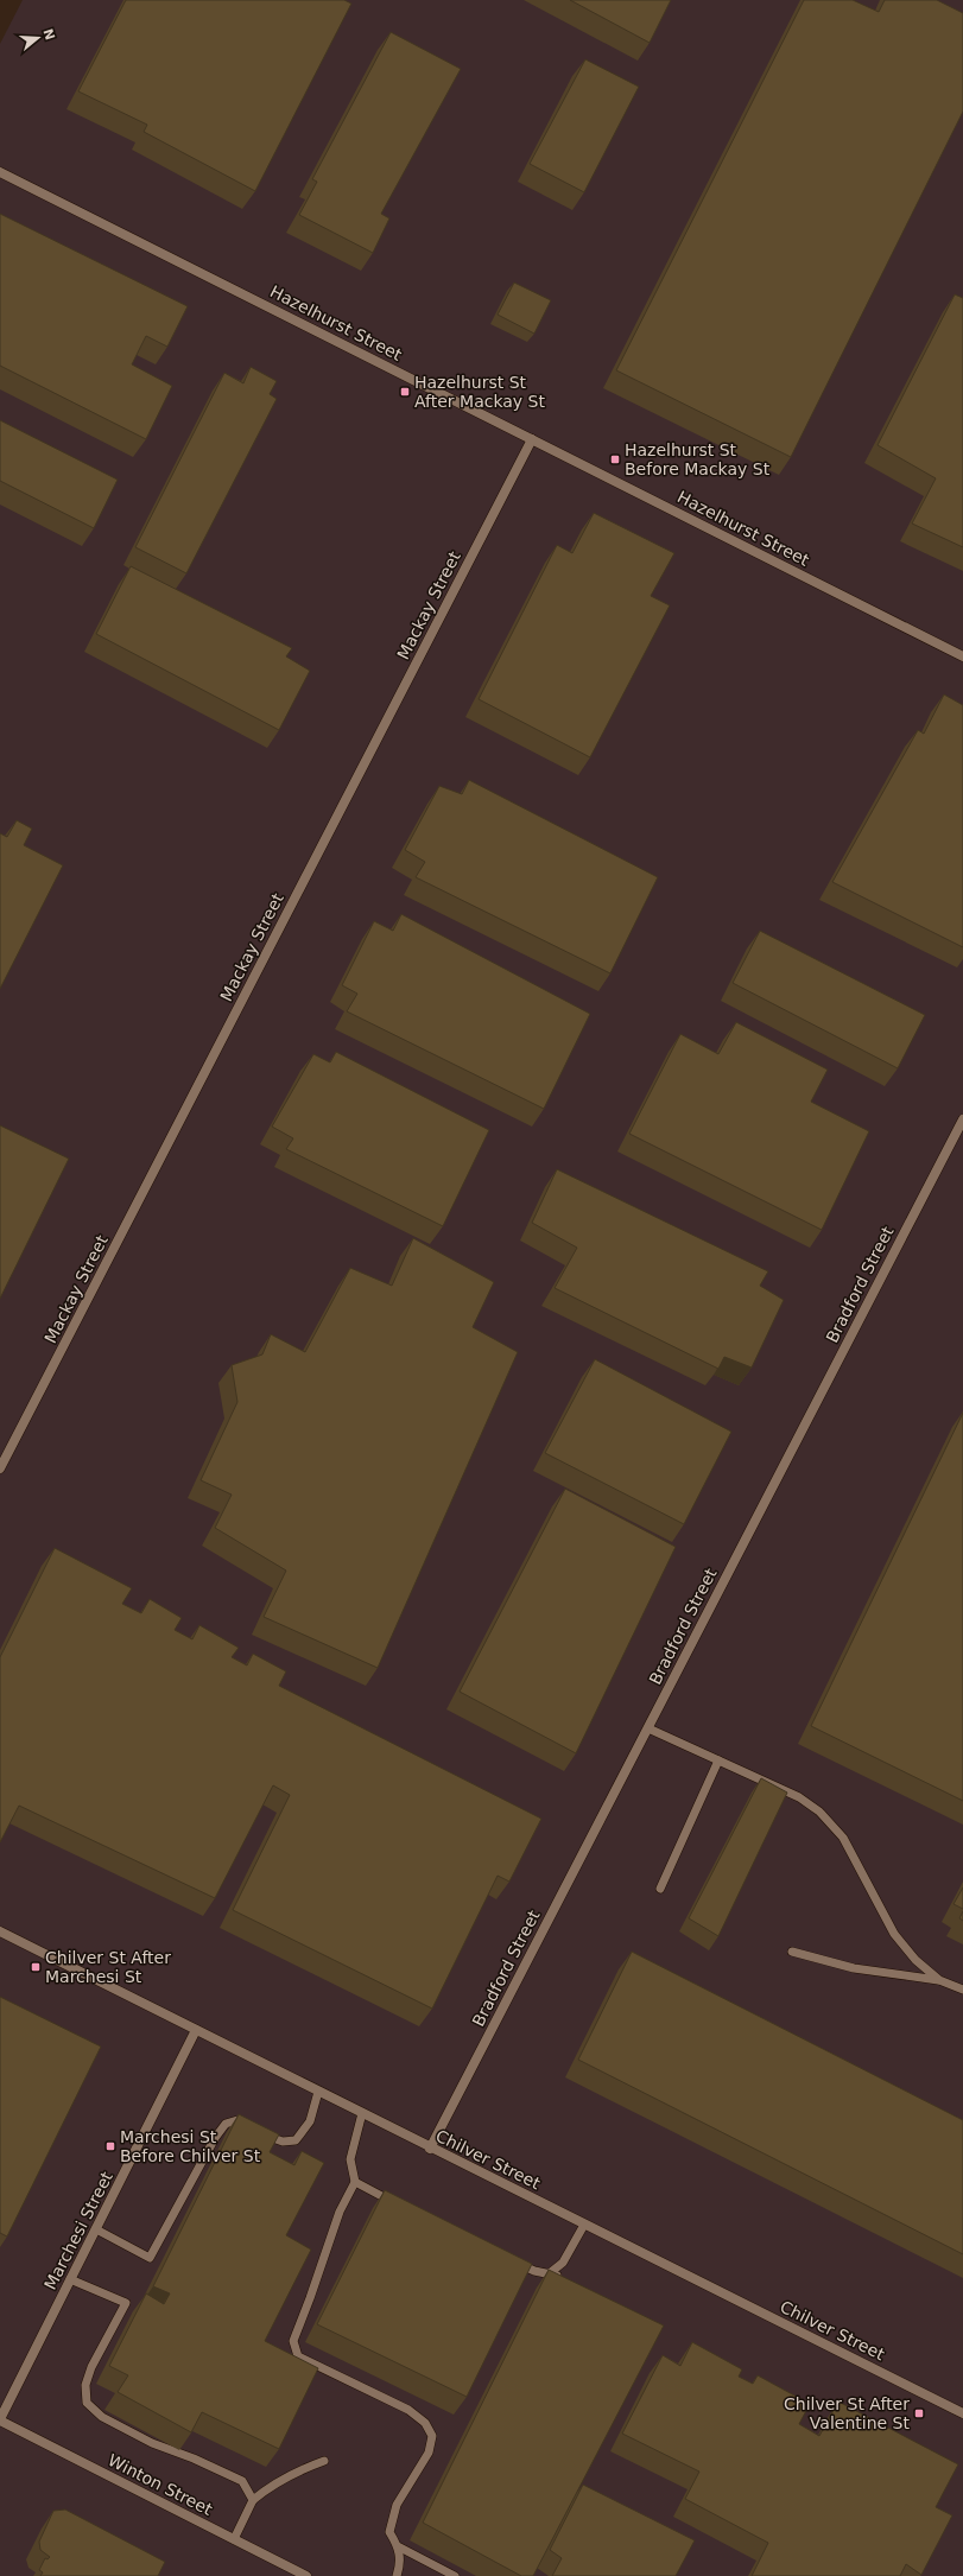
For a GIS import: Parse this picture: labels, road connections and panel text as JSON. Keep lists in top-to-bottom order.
{
  "streets": {
    "street": [
      "Hazelhurst Street",
      "Mackay Street",
      "Bradford Street",
      "Chilver Street",
      "Marchesi Street",
      "Winton Street"
    ]
  },
  "crossings": [
    ["Hazelhurst Street", "Mackay Street"],
    ["Bradford Street", "Chilver Street"],
    ["Chilver Street", "Marchesi Street"],
    ["Marchesi Street", "Winton Street"]
  ],
  "places": {
    "transit": [
      "Hazelhurst St After Mackay St",
      "Hazelhurst St Before Mackay St",
      "Chilver St After Marchesi St",
      "Marchesi St Before Chilver St",
      "Chilver St After Valentine St"
    ]
  },
  "north": "right"
}
